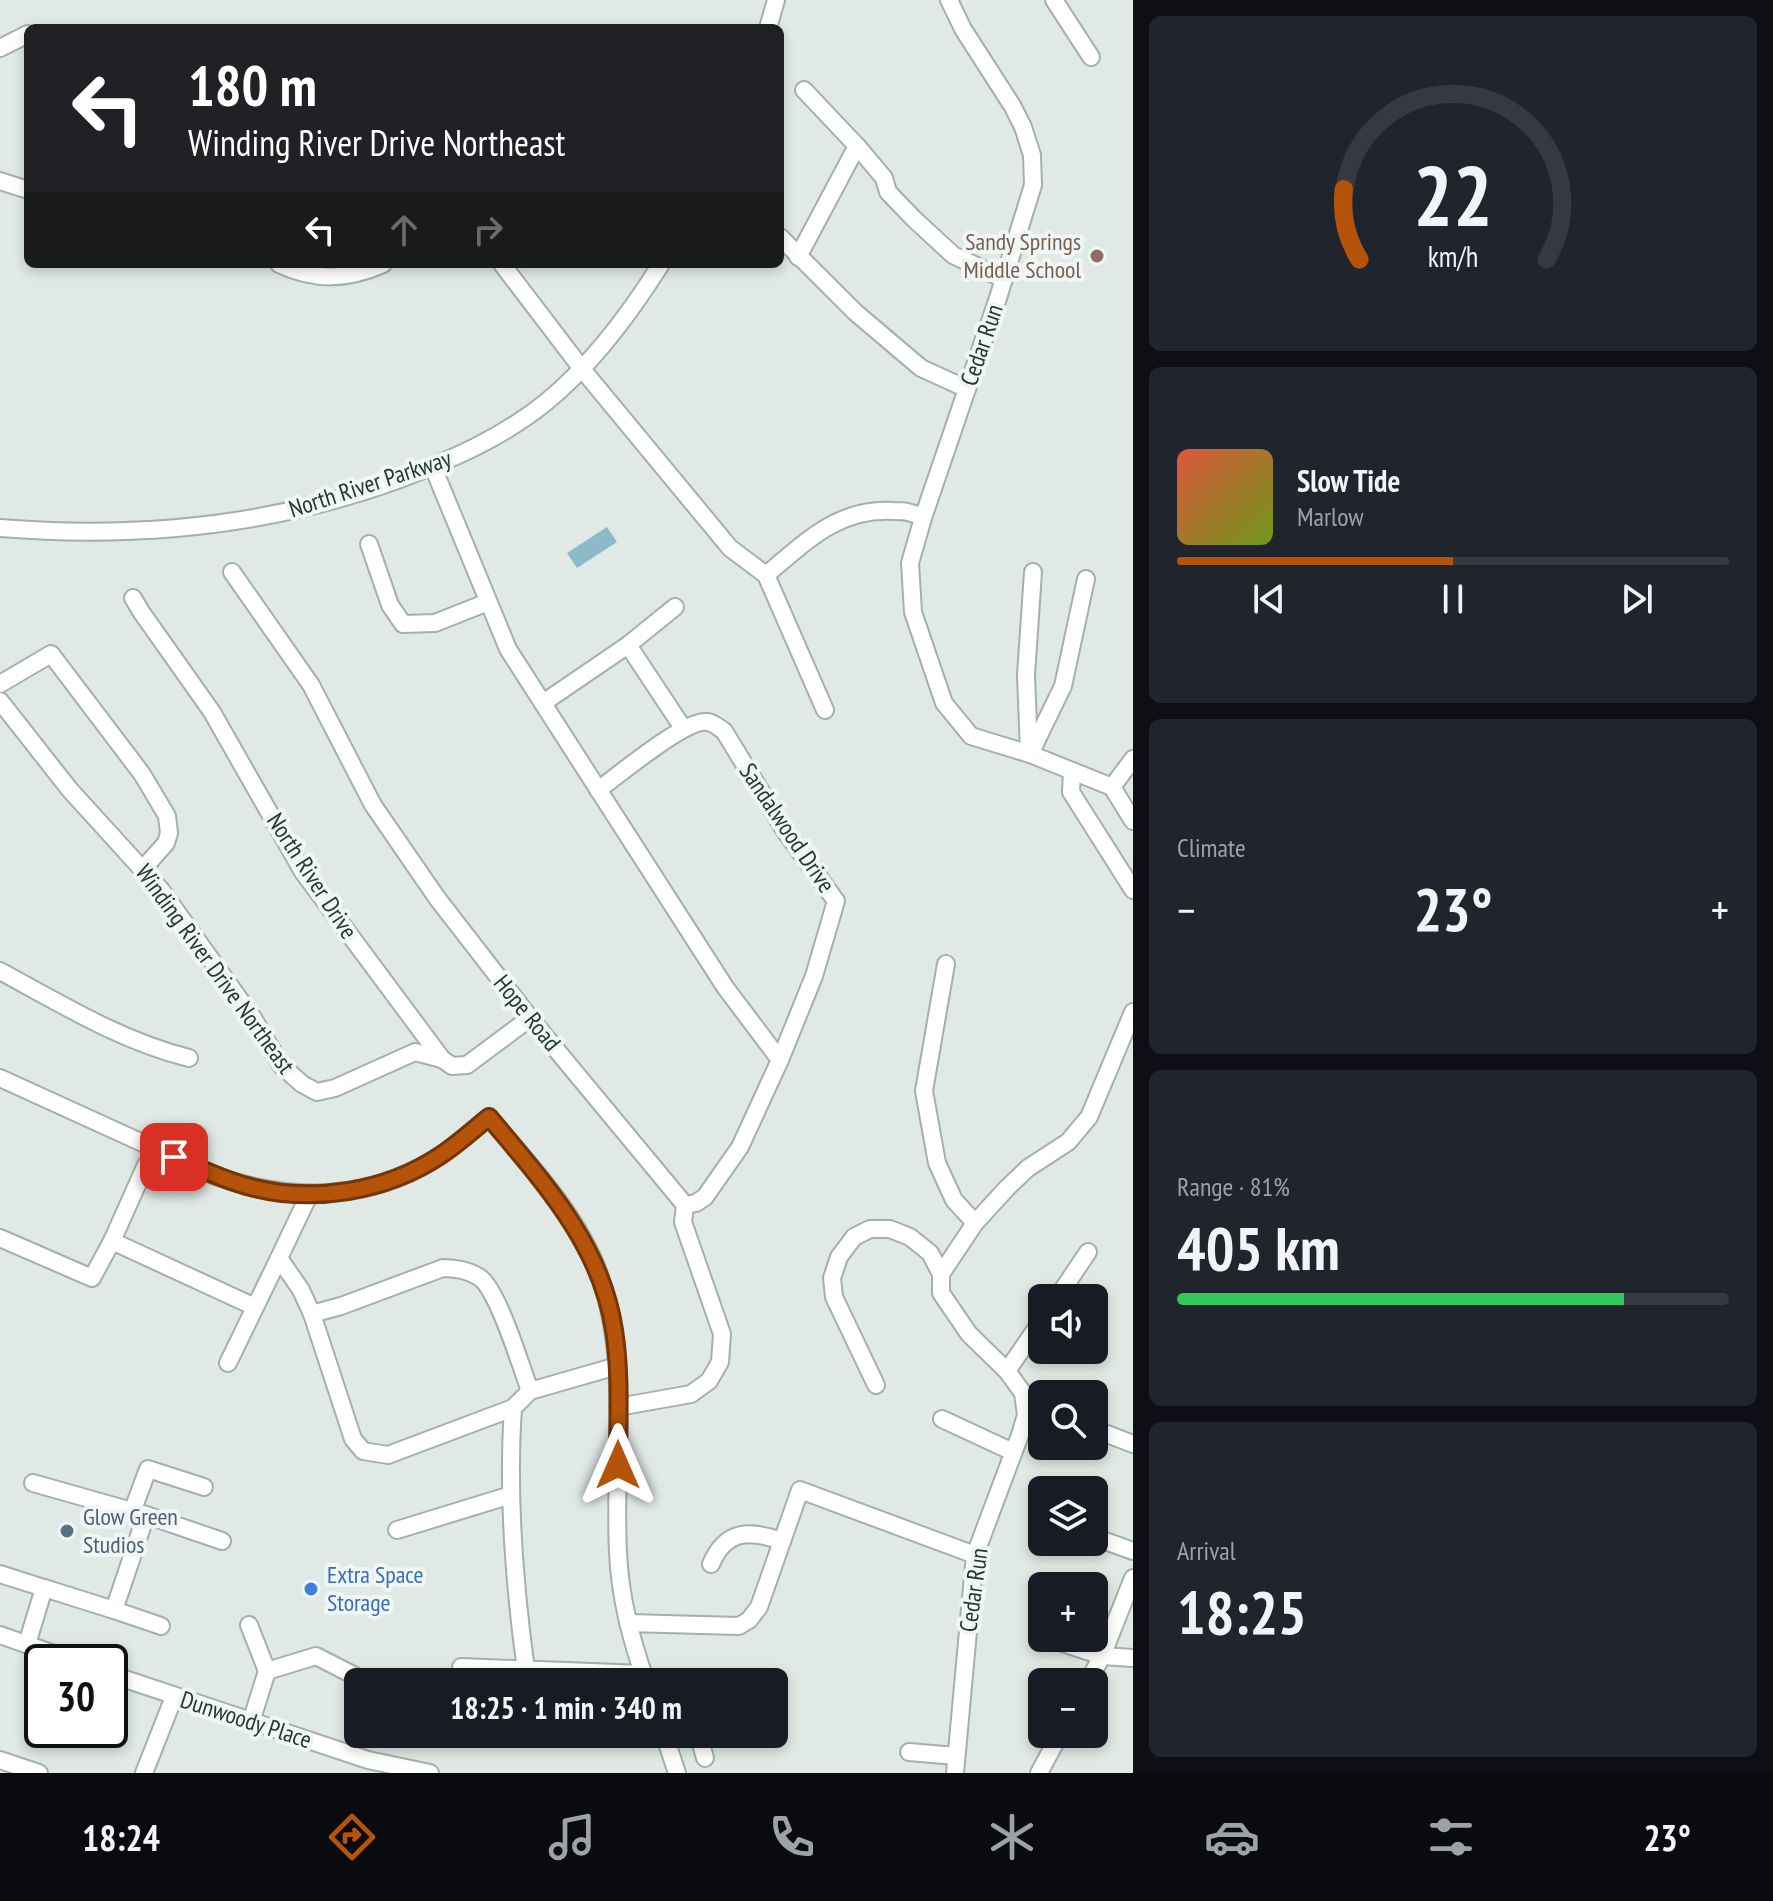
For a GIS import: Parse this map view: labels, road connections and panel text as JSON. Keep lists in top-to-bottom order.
{
  "streets": {
    "street": [
      "Cedar Run",
      "North River Parkway",
      "Sandalwood Drive",
      "North River Drive",
      "Winding River Drive Northeast",
      "Hope Road",
      "Dunwoody Place"
    ]
  },
  "crossings": [
    ["Sandalwood Drive", "Hope Road"],
    ["North River Drive", "Winding River Drive Northeast"]
  ],
  "places": ["Sandy Springs Middle School", "Glow Green Studios", "Extra Space Storage"],
  "page": {
    "turn": ["180 m", "Winding River Drive Northeast"],
    "song": ["Slow Tide", "Marlow"],
    "tile": [
      "Climate",
      ["Range · 81%", "405 km"],
      ["Arrival", "18:25"]
    ],
    "heat": ["−", "23°", "+"],
    "map_buttons": ["+", "−"],
    "limit": "30",
    "trip": "18:25 · 1 min · 340 m",
    "tabs": ["18:24", "23°"],
    "gauge": ["22", "km/h"]
  }
}
